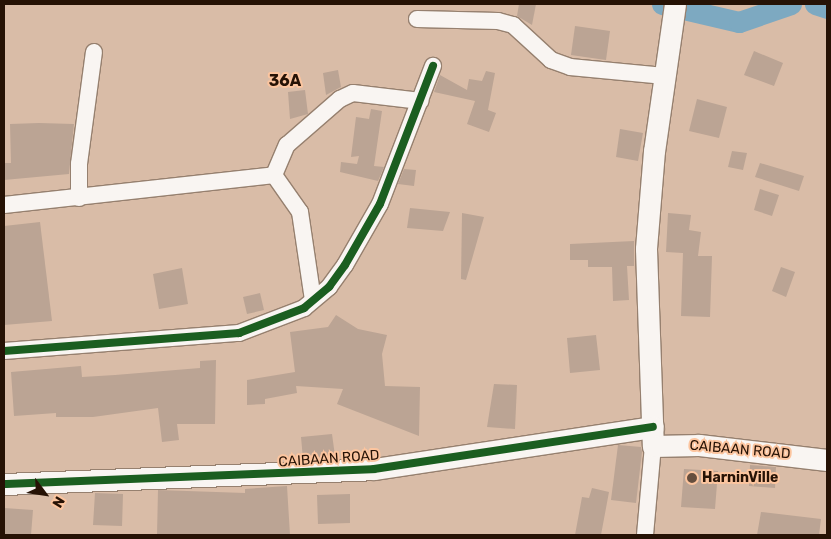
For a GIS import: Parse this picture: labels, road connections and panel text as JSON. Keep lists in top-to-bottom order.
{
  "streets": {
    "street": ["CAIBAAN ROAD"]
  },
  "districts": ["36A"],
  "places": ["HarninVille"],
  "north": "bottom right"
}
